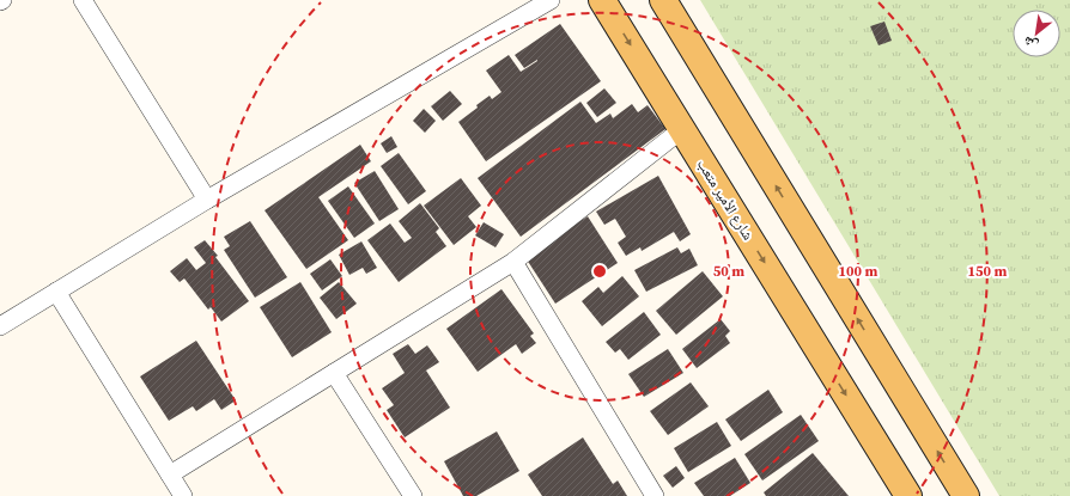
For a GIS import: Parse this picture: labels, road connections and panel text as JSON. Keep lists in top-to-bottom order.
{
  "streets": {
    "main road": ["شارع الأمير متعب"]
  },
  "north": "bottom left",
  "rings": ["50 m", "100 m", "150 m"]
}
